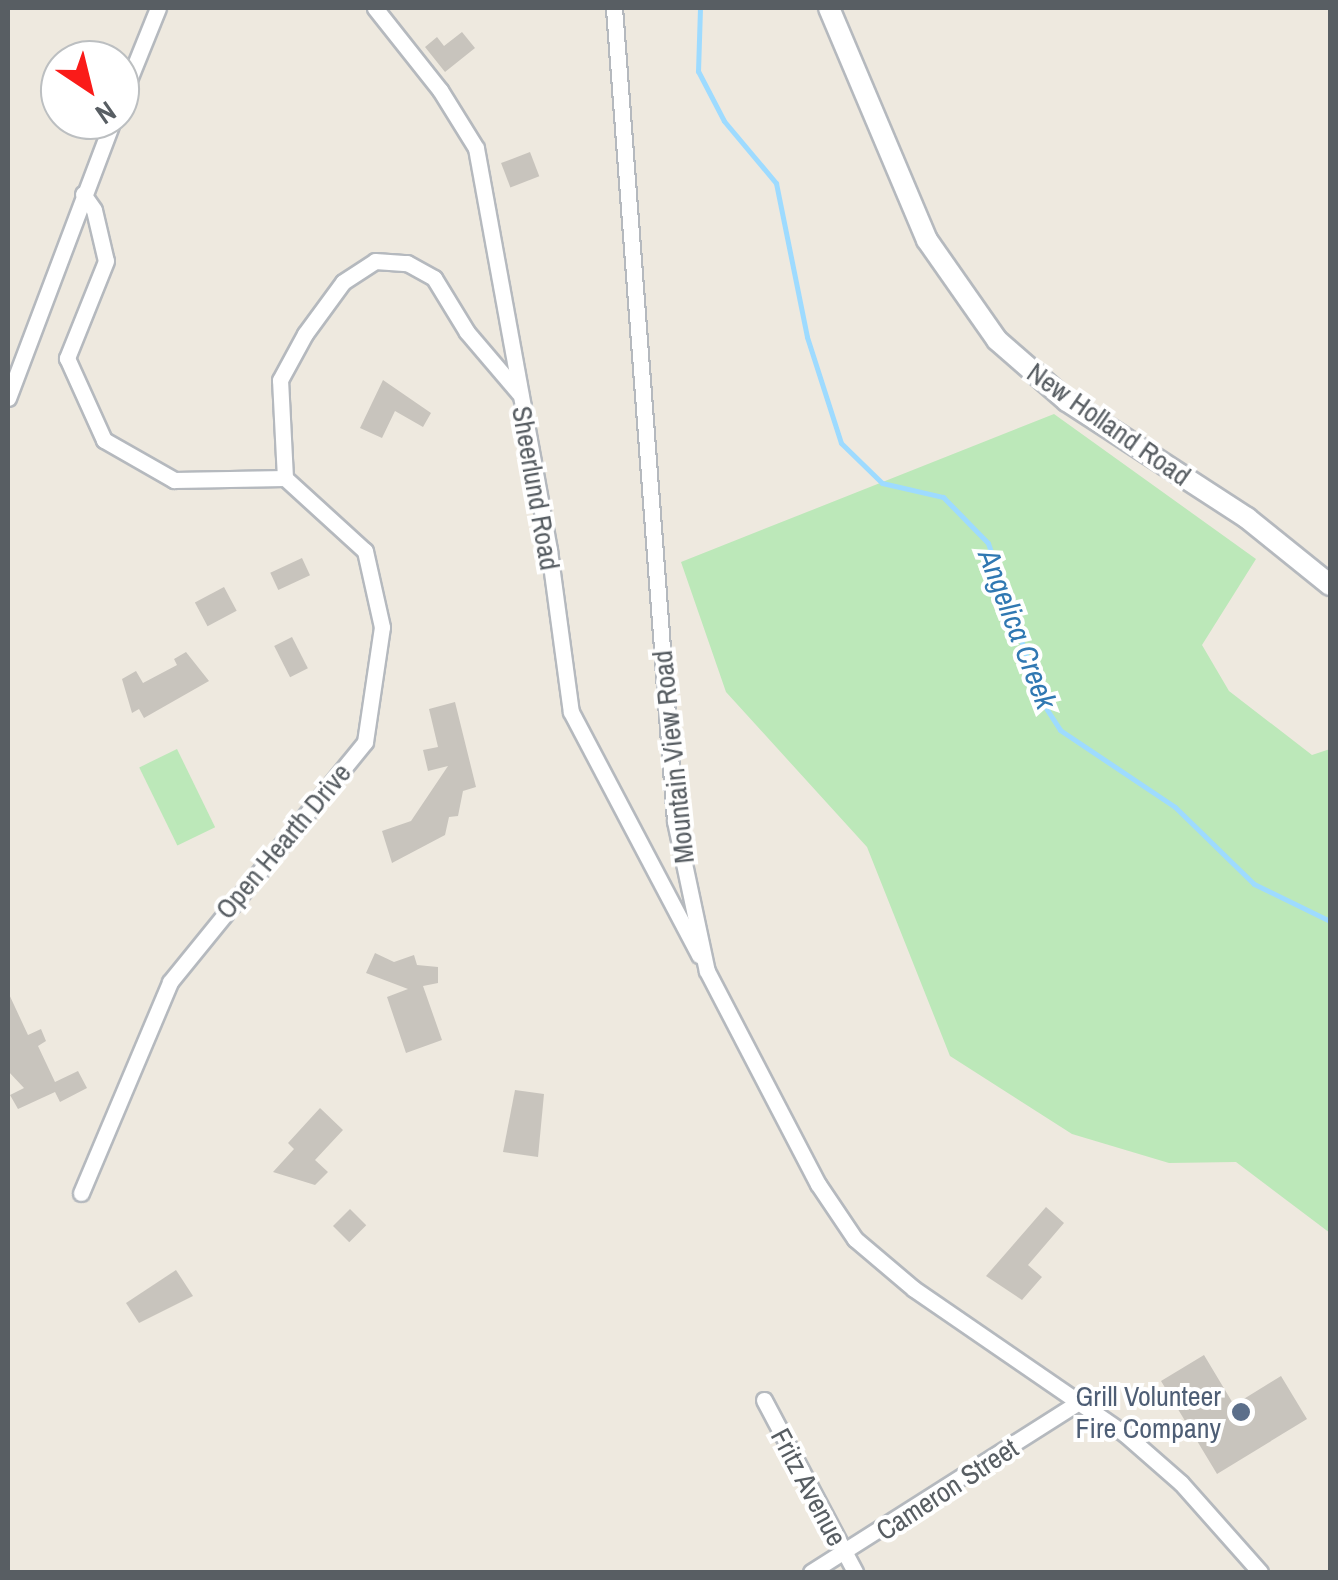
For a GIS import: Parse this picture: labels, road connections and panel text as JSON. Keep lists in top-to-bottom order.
{
  "streets": {
    "main road": ["New Holland Road"],
    "street": [
      "Sheerlund Road",
      "Mountain View Road",
      "Open Hearth Drive",
      "Fritz Avenue",
      "Cameron Street"
    ]
  },
  "crossings": [
    ["Sheerlund Road", "Mountain View Road"],
    ["Mountain View Road", "Cameron Street"],
    ["Fritz Avenue", "Cameron Street"]
  ],
  "water": ["Angelica Creek"],
  "places": ["Grill Volunteer Fire Company"],
  "north": "bottom right"
}
